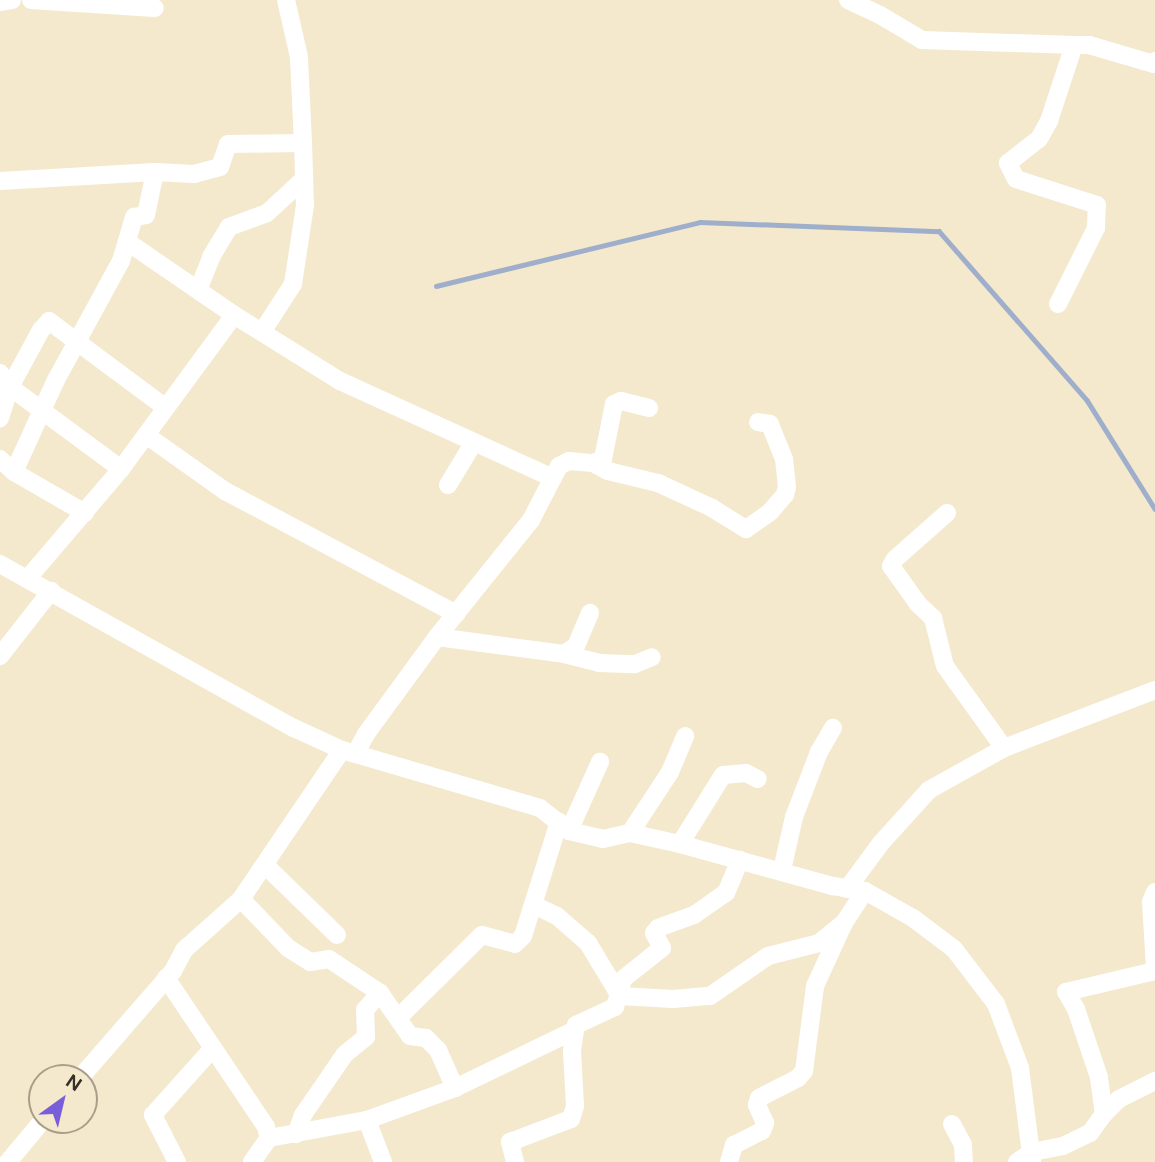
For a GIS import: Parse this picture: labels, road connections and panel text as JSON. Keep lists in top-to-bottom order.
{
  "north": "top right"
}
